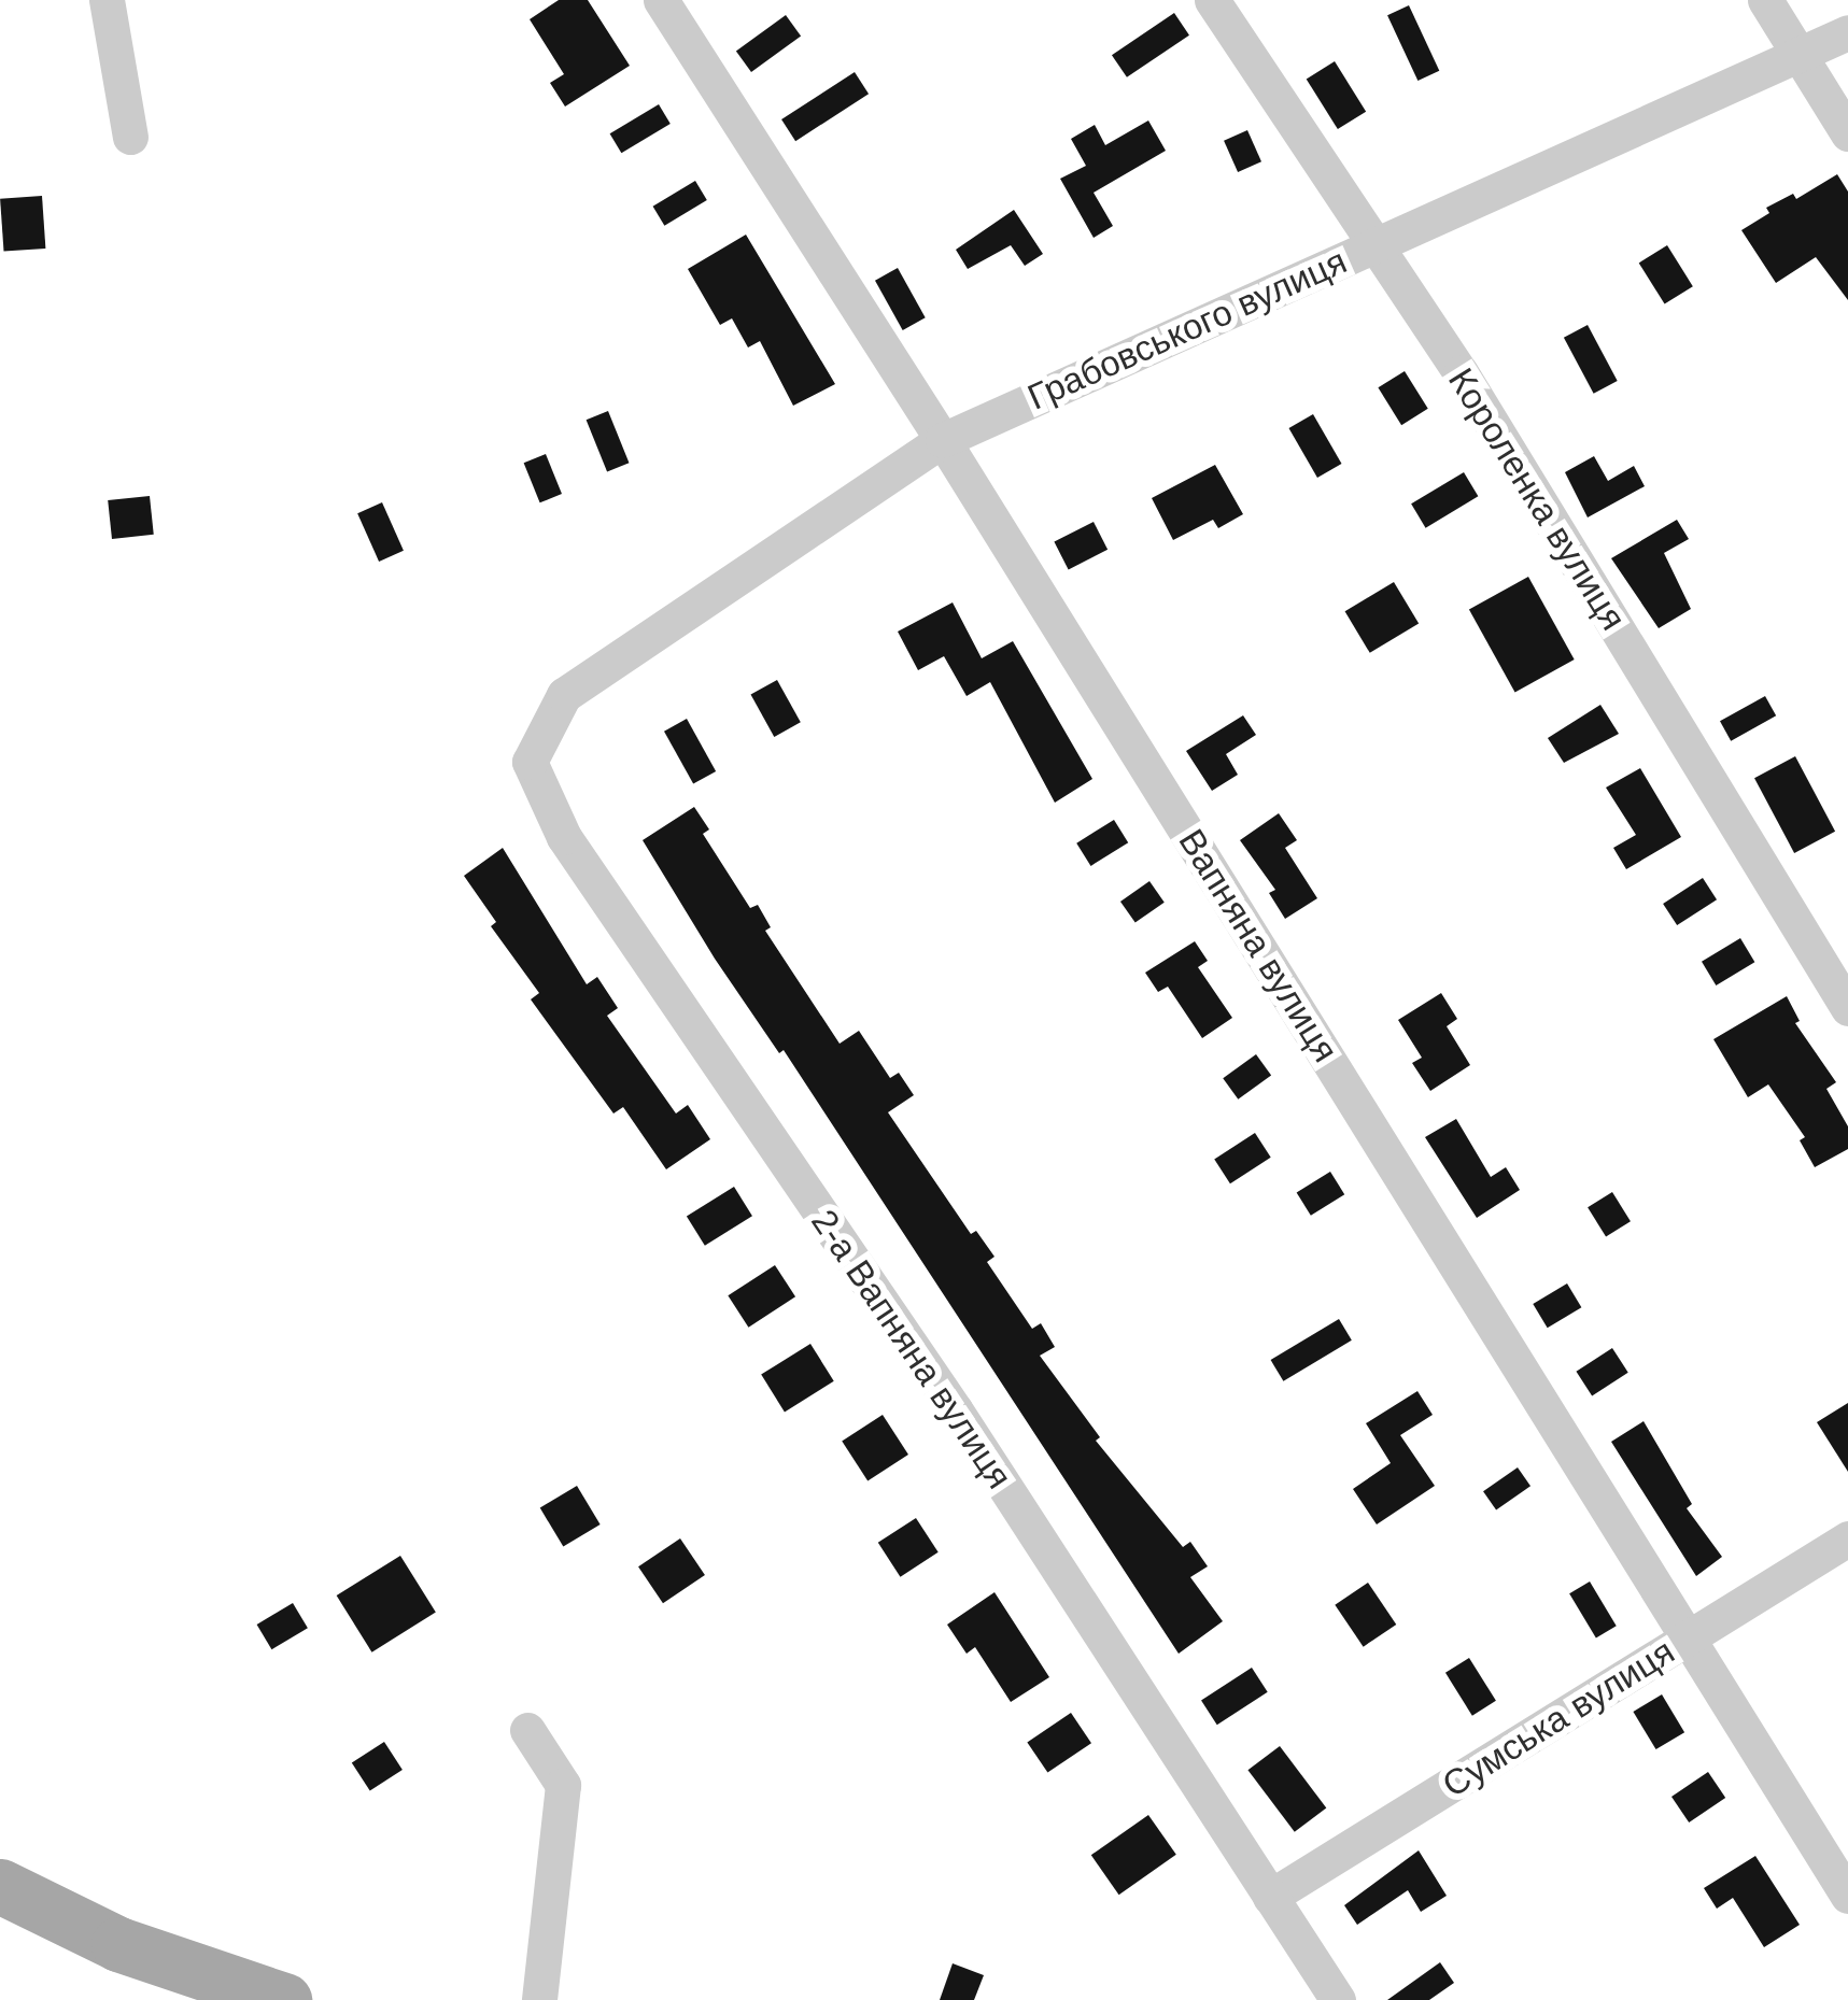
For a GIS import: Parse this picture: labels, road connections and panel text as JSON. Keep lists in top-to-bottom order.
{
  "streets": {
    "street": [
      "Грабовського вулиця",
      "Короленка вулиця",
      "Вапняна вулиця",
      "2-а Вапняна вулиця",
      "Сумська вулиця"
    ]
  },
  "crossings": [
    ["Грабовського вулиця", "Короленка вулиця"],
    ["Грабовського вулиця", "Вапняна вулиця"],
    ["Грабовського вулиця", "2-а Вапняна вулиця"],
    ["Вапняна вулиця", "Сумська вулиця"],
    ["2-а Вапняна вулиця", "Сумська вулиця"]
  ]
}
